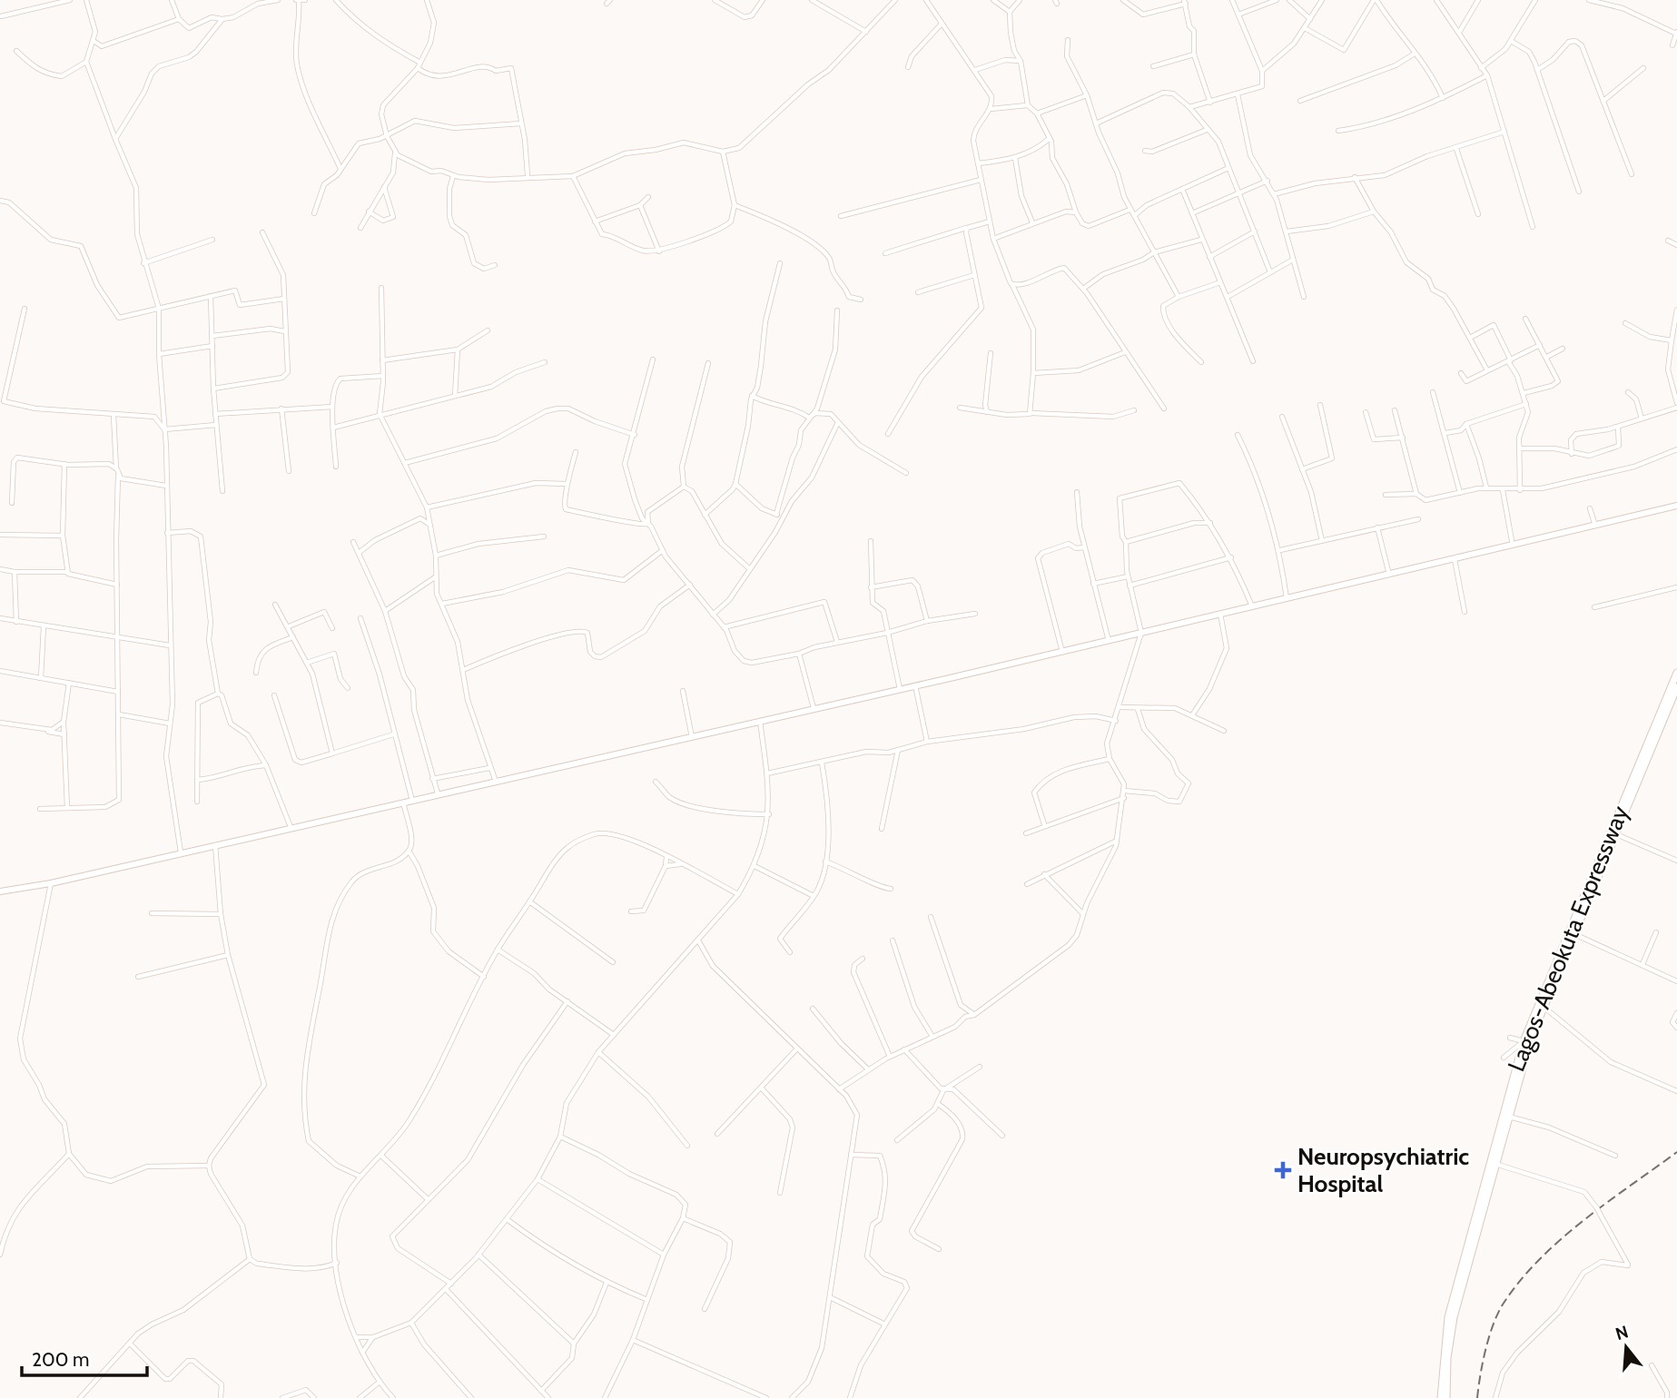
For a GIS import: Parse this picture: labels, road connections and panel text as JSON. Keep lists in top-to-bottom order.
{
  "streets": {
    "highway": ["Lagos-Abeokuta Expressway"]
  },
  "places": {
    "health": ["Neuropsychiatric Hospital"]
  },
  "scale_bar": "200 m",
  "north": "top"
}
